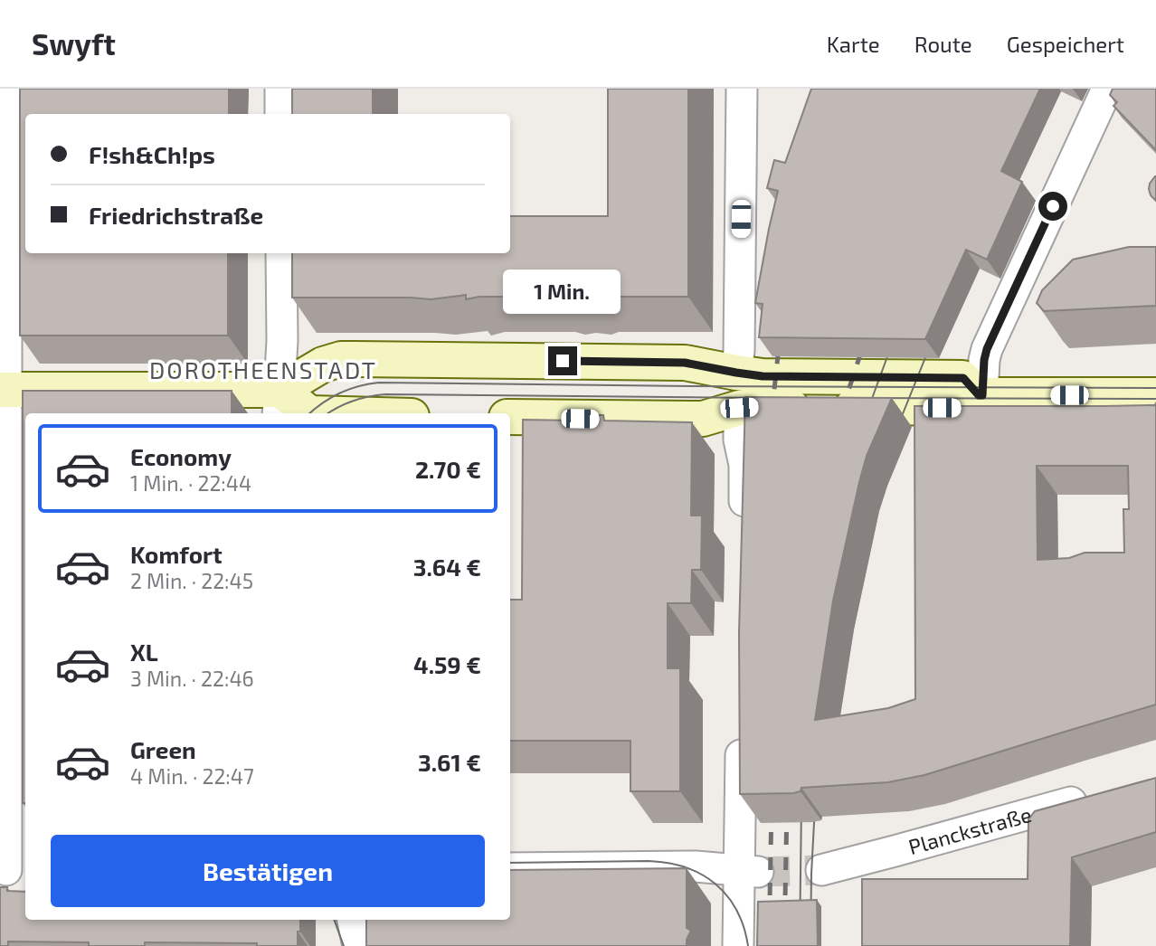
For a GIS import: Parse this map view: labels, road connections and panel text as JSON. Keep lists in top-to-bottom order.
{
  "streets": {
    "street": ["Planckstraße"]
  },
  "districts": ["DOROTHEENSTADT"],
  "page": {
    "header": "Swyft",
    "nav": ["Karte", "Route", "Gespeichert"],
    "banner": ["F!sh&Ch!ps", "Friedrichstraße"],
    "bubble": "1 Min.",
    "list": [
      {
        "name": "Economy",
        "note": "1 Min. · 22:44",
        "value": "2.70 €"
      },
      {
        "name": "Komfort",
        "note": "2 Min. · 22:45",
        "value": "3.64 €"
      },
      {
        "name": "XL",
        "note": "3 Min. · 22:46",
        "value": "4.59 €"
      },
      {
        "name": "Green",
        "note": "4 Min. · 22:47",
        "value": "3.61 €"
      }
    ],
    "buttons": "Bestätigen"
  }
}
